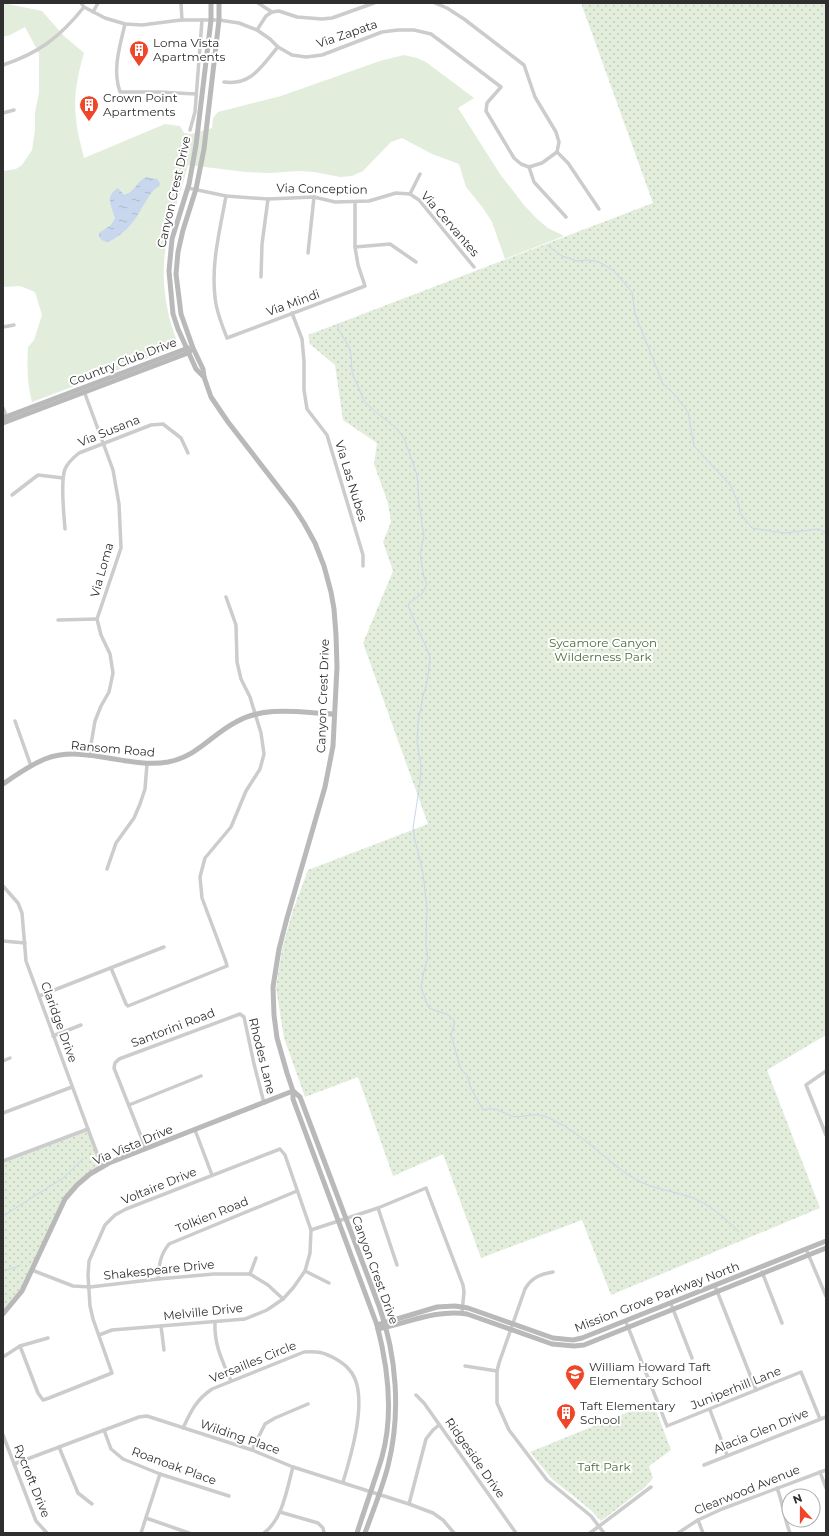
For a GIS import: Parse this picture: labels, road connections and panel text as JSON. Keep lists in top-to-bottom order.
{
  "streets": {
    "main road": [
      "Canyon Crest Drive",
      "Country Club Drive",
      "Ransom Road",
      "Via Vista Drive",
      "Mission Grove Parkway North"
    ],
    "street": [
      "Via Zapata",
      "Via Conception",
      "Via Cervantes",
      "Via Mindi",
      "Via Susana",
      "Via Las Nubes",
      "Via Loma",
      "Claridge Drive",
      "Santorini Road",
      "Rhodes Lane",
      "Voltaire Drive",
      "Tolkien Road",
      "Shakespeare Drive",
      "Melville Drive",
      "Versailles Circle",
      "Juniperhill Lane",
      "Alacia Glen Drive",
      "Wilding Place",
      "Ridgeside Drive",
      "Roanoak Place",
      "Rycroft Drive",
      "Clearwood Avenue"
    ]
  },
  "crossings": [
    ["Via Zapata", "Canyon Crest Drive"],
    ["Via Conception", "Canyon Crest Drive"],
    ["Via Conception", "Via Cervantes"],
    ["Via Conception", "Via Mindi"],
    ["Canyon Crest Drive", "Country Club Drive"],
    ["Canyon Crest Drive", "Ransom Road"],
    ["Canyon Crest Drive", "Via Vista Drive"],
    ["Canyon Crest Drive", "Mission Grove Parkway North"],
    ["Canyon Crest Drive", "Wilding Place"],
    ["Via Mindi", "Via Las Nubes"],
    ["Country Club Drive", "Via Loma"],
    ["Via Susana", "Via Loma"],
    ["Claridge Drive", "Via Vista Drive"],
    ["Santorini Road", "Rhodes Lane"],
    ["Rhodes Lane", "Via Vista Drive"],
    ["Via Vista Drive", "Shakespeare Drive"],
    ["Voltaire Drive", "Shakespeare Drive"],
    ["Voltaire Drive", "Melville Drive"],
    ["Tolkien Road", "Shakespeare Drive"],
    ["Tolkien Road", "Melville Drive"],
    ["Mission Grove Parkway North", "Juniperhill Lane"],
    ["Versailles Circle", "Wilding Place"],
    ["Juniperhill Lane", "Alacia Glen Drive"],
    ["Wilding Place", "Roanoak Place"],
    ["Wilding Place", "Rycroft Drive"]
  ],
  "parks": ["Sycamore Canyon Wilderness Park", "Taft Park"],
  "places": {
    "building": ["Loma Vista Apartments", "Crown Point Apartments", "Taft Elementary School"],
    "school or university": ["William Howard Taft Elementary School"]
  },
  "north": "top"
}
